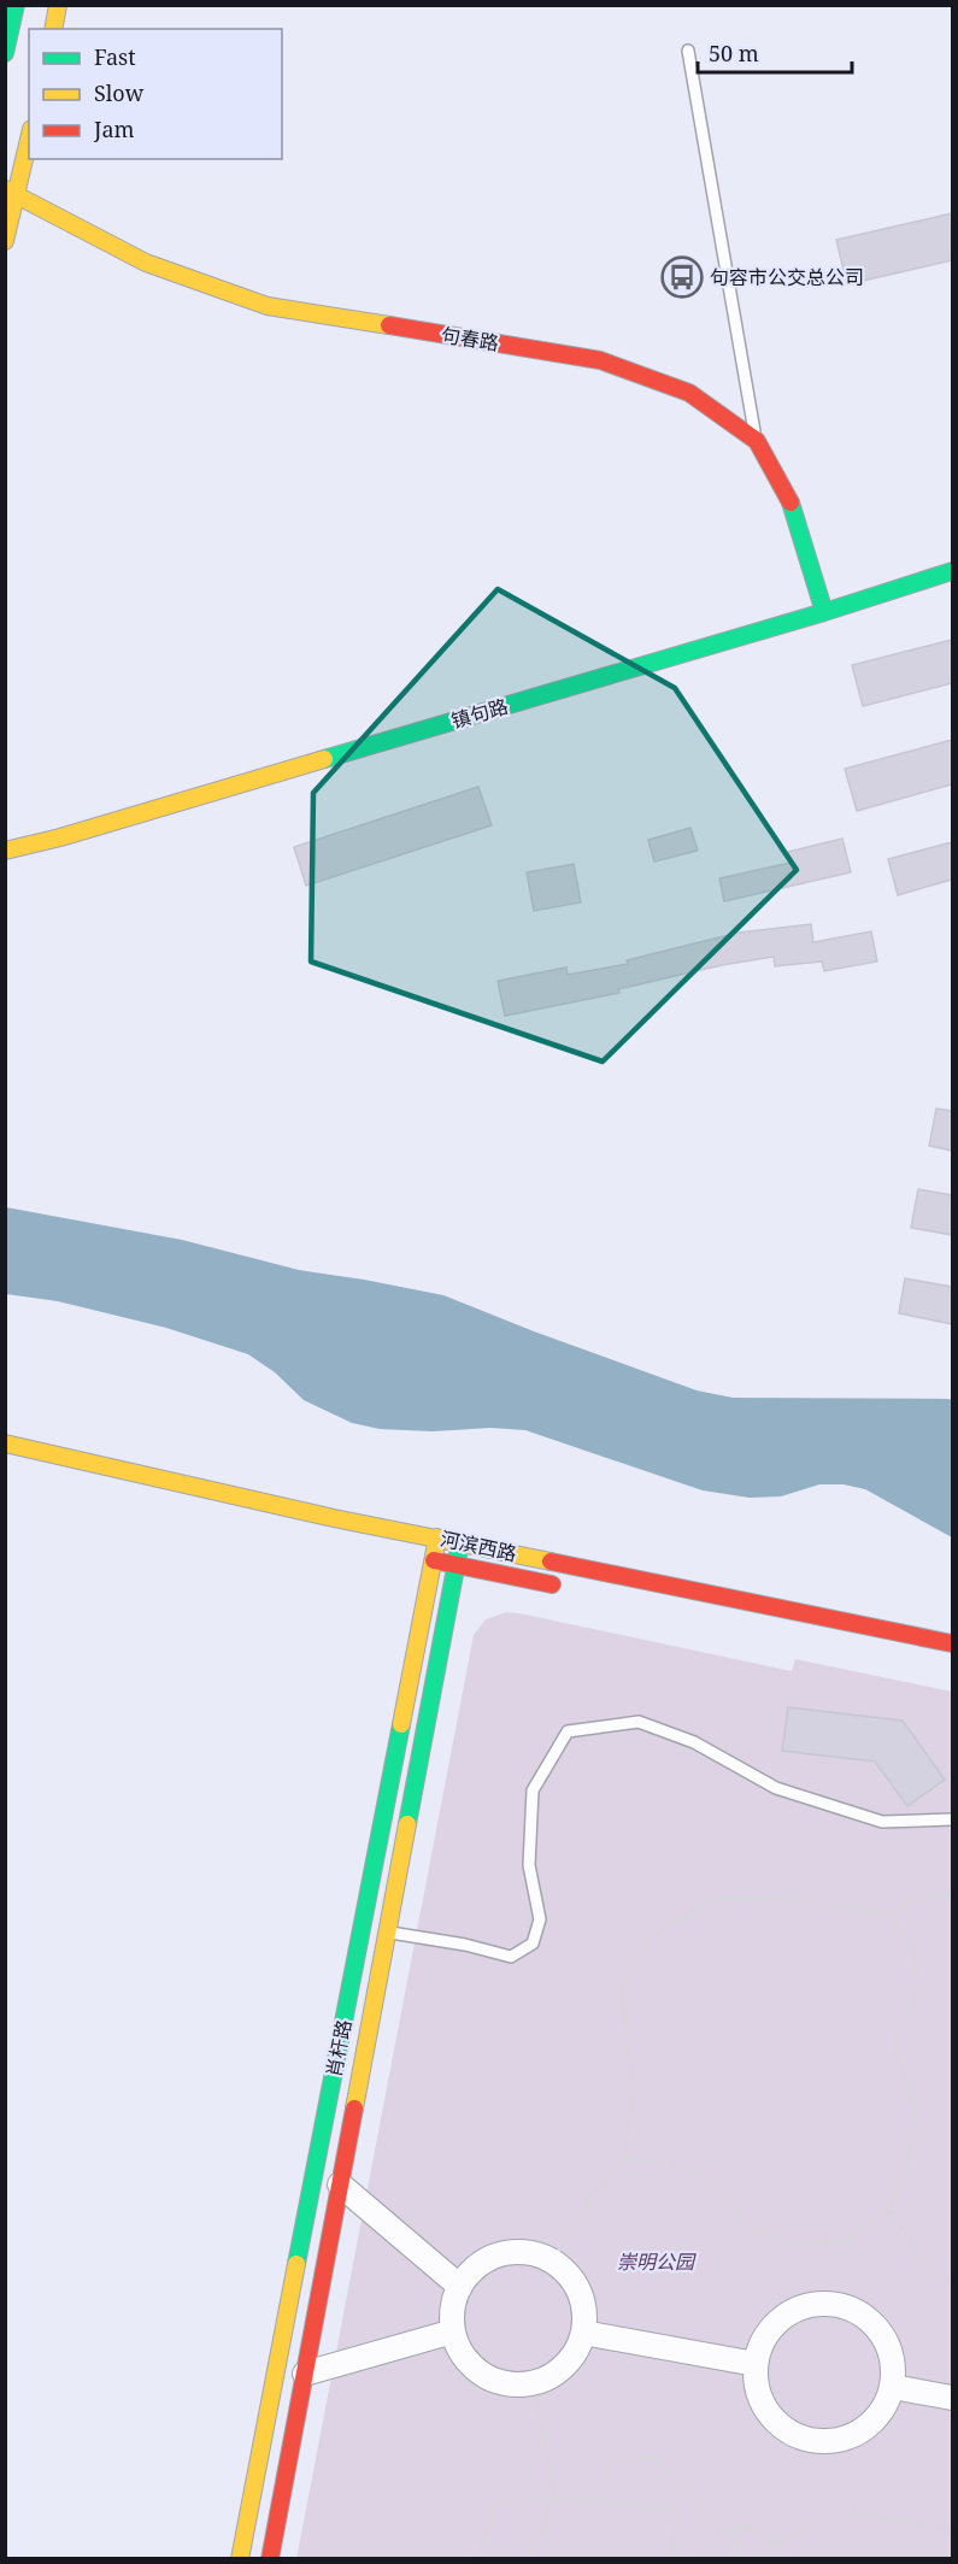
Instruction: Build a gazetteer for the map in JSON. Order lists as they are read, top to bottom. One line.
{"streets":{"street":["句春路","镇句路","河滨西路","肖杆路"]},"crossings":[["句春路","镇句路"],["河滨西路","肖杆路"]],"parks":["崇明公园"],"places":{"bus stop":["句容市公交总公司"]},"legend":["Fast","Slow","Jam"],"scale_bar":"50 m"}
